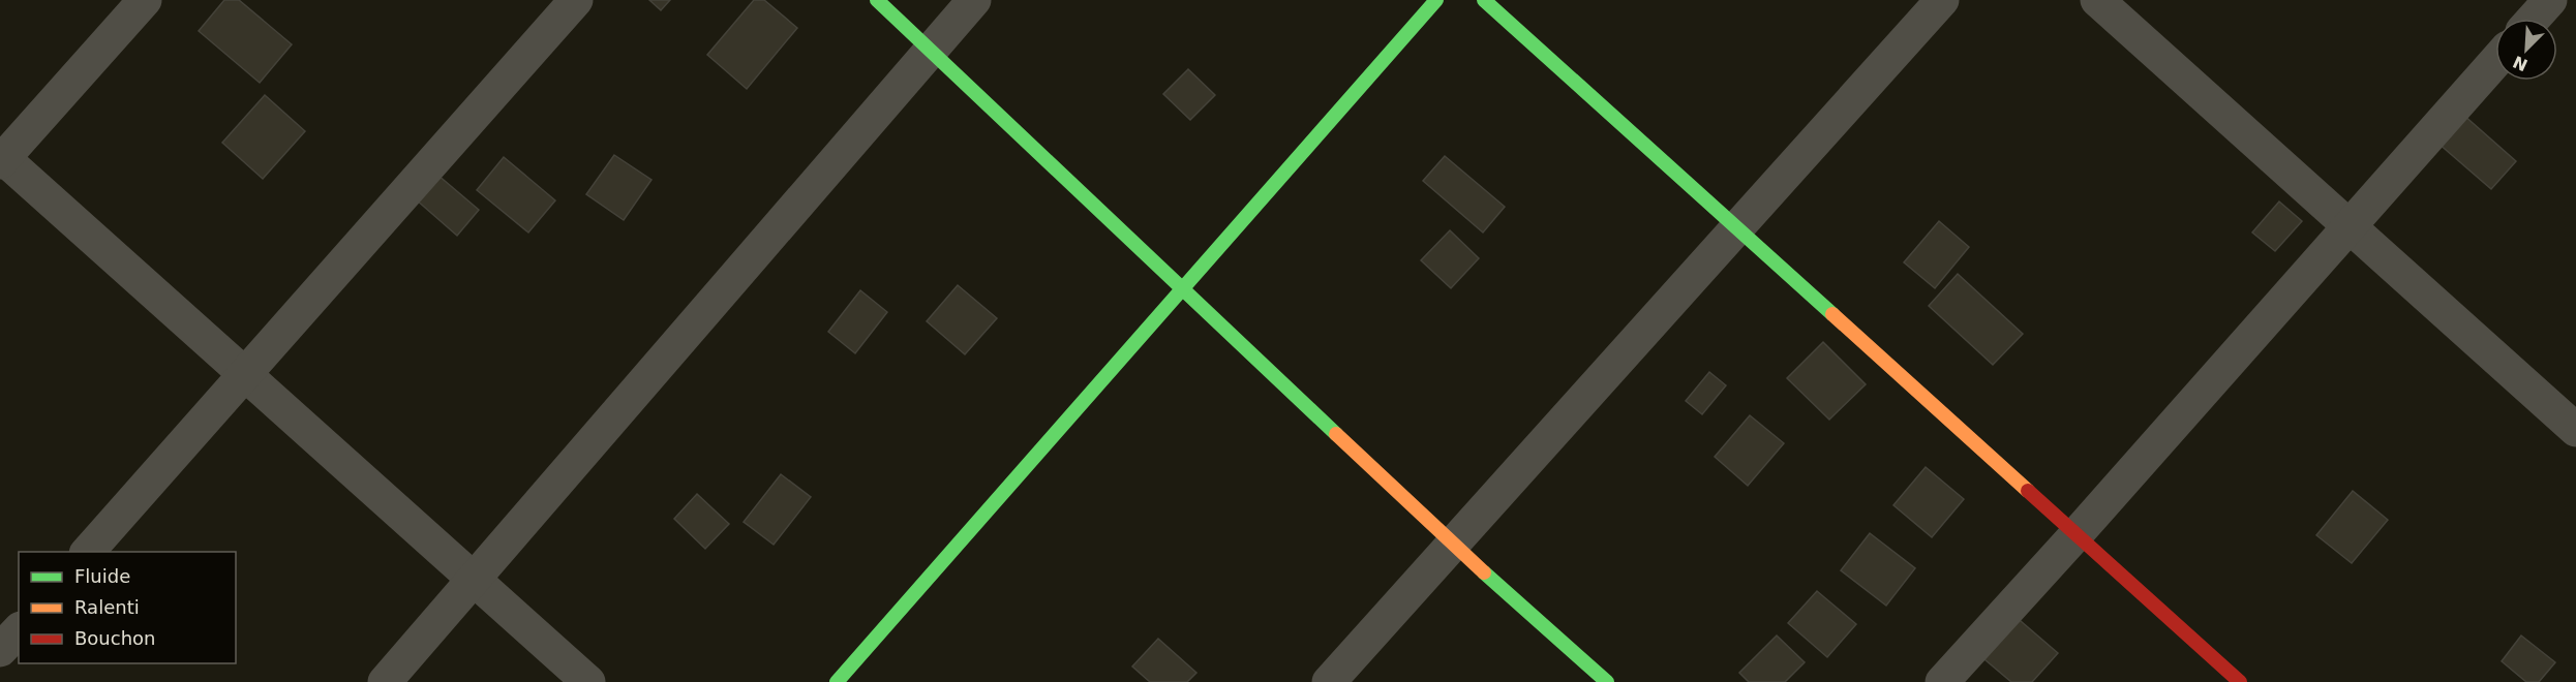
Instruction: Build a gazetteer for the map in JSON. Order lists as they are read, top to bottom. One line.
{"legend":["Fluide","Ralenti","Bouchon"],"north":"bottom left"}
